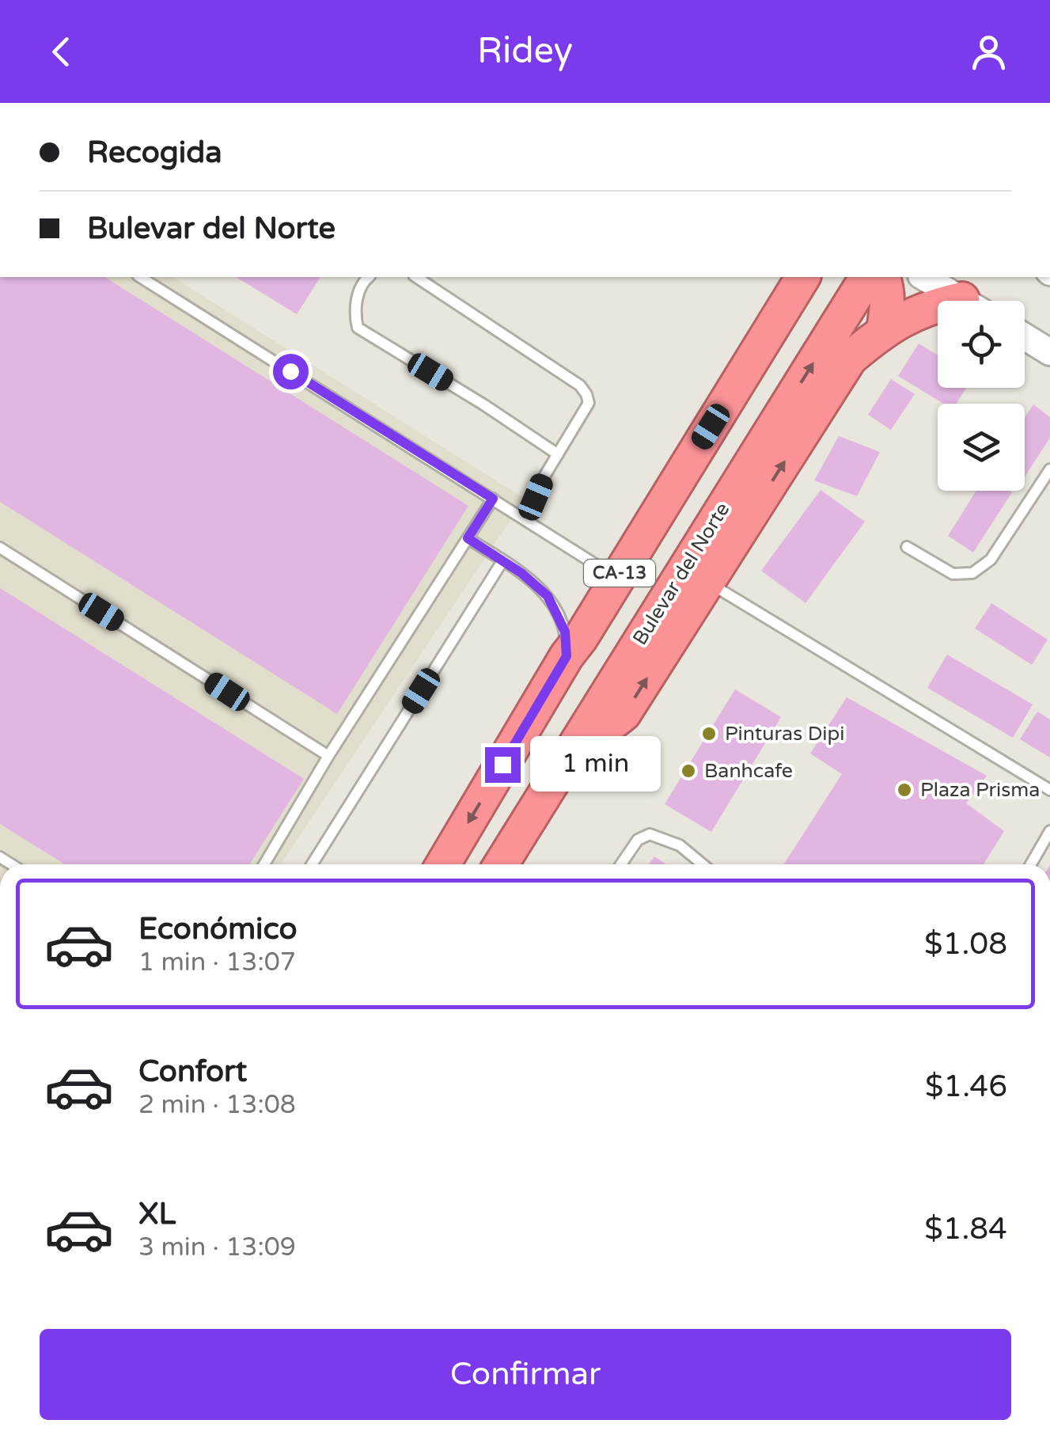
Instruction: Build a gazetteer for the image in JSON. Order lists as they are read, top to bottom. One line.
{"streets":{"highway":["CA-13","Bulevar del Norte"]},"places":["Pinturas Dipi","Banhcafe","Plaza Prisma"],"page":{"header":"Ridey","banner":["Recogida","Bulevar del Norte"],"bubble":"1 min","list":[{"name":"Económico","note":"1 min · 13:07","value":"$1.08"},{"name":"Confort","note":"2 min · 13:08","value":"$1.46"},{"name":"XL","note":"3 min · 13:09","value":"$1.84"}],"buttons":"Confirmar"}}
